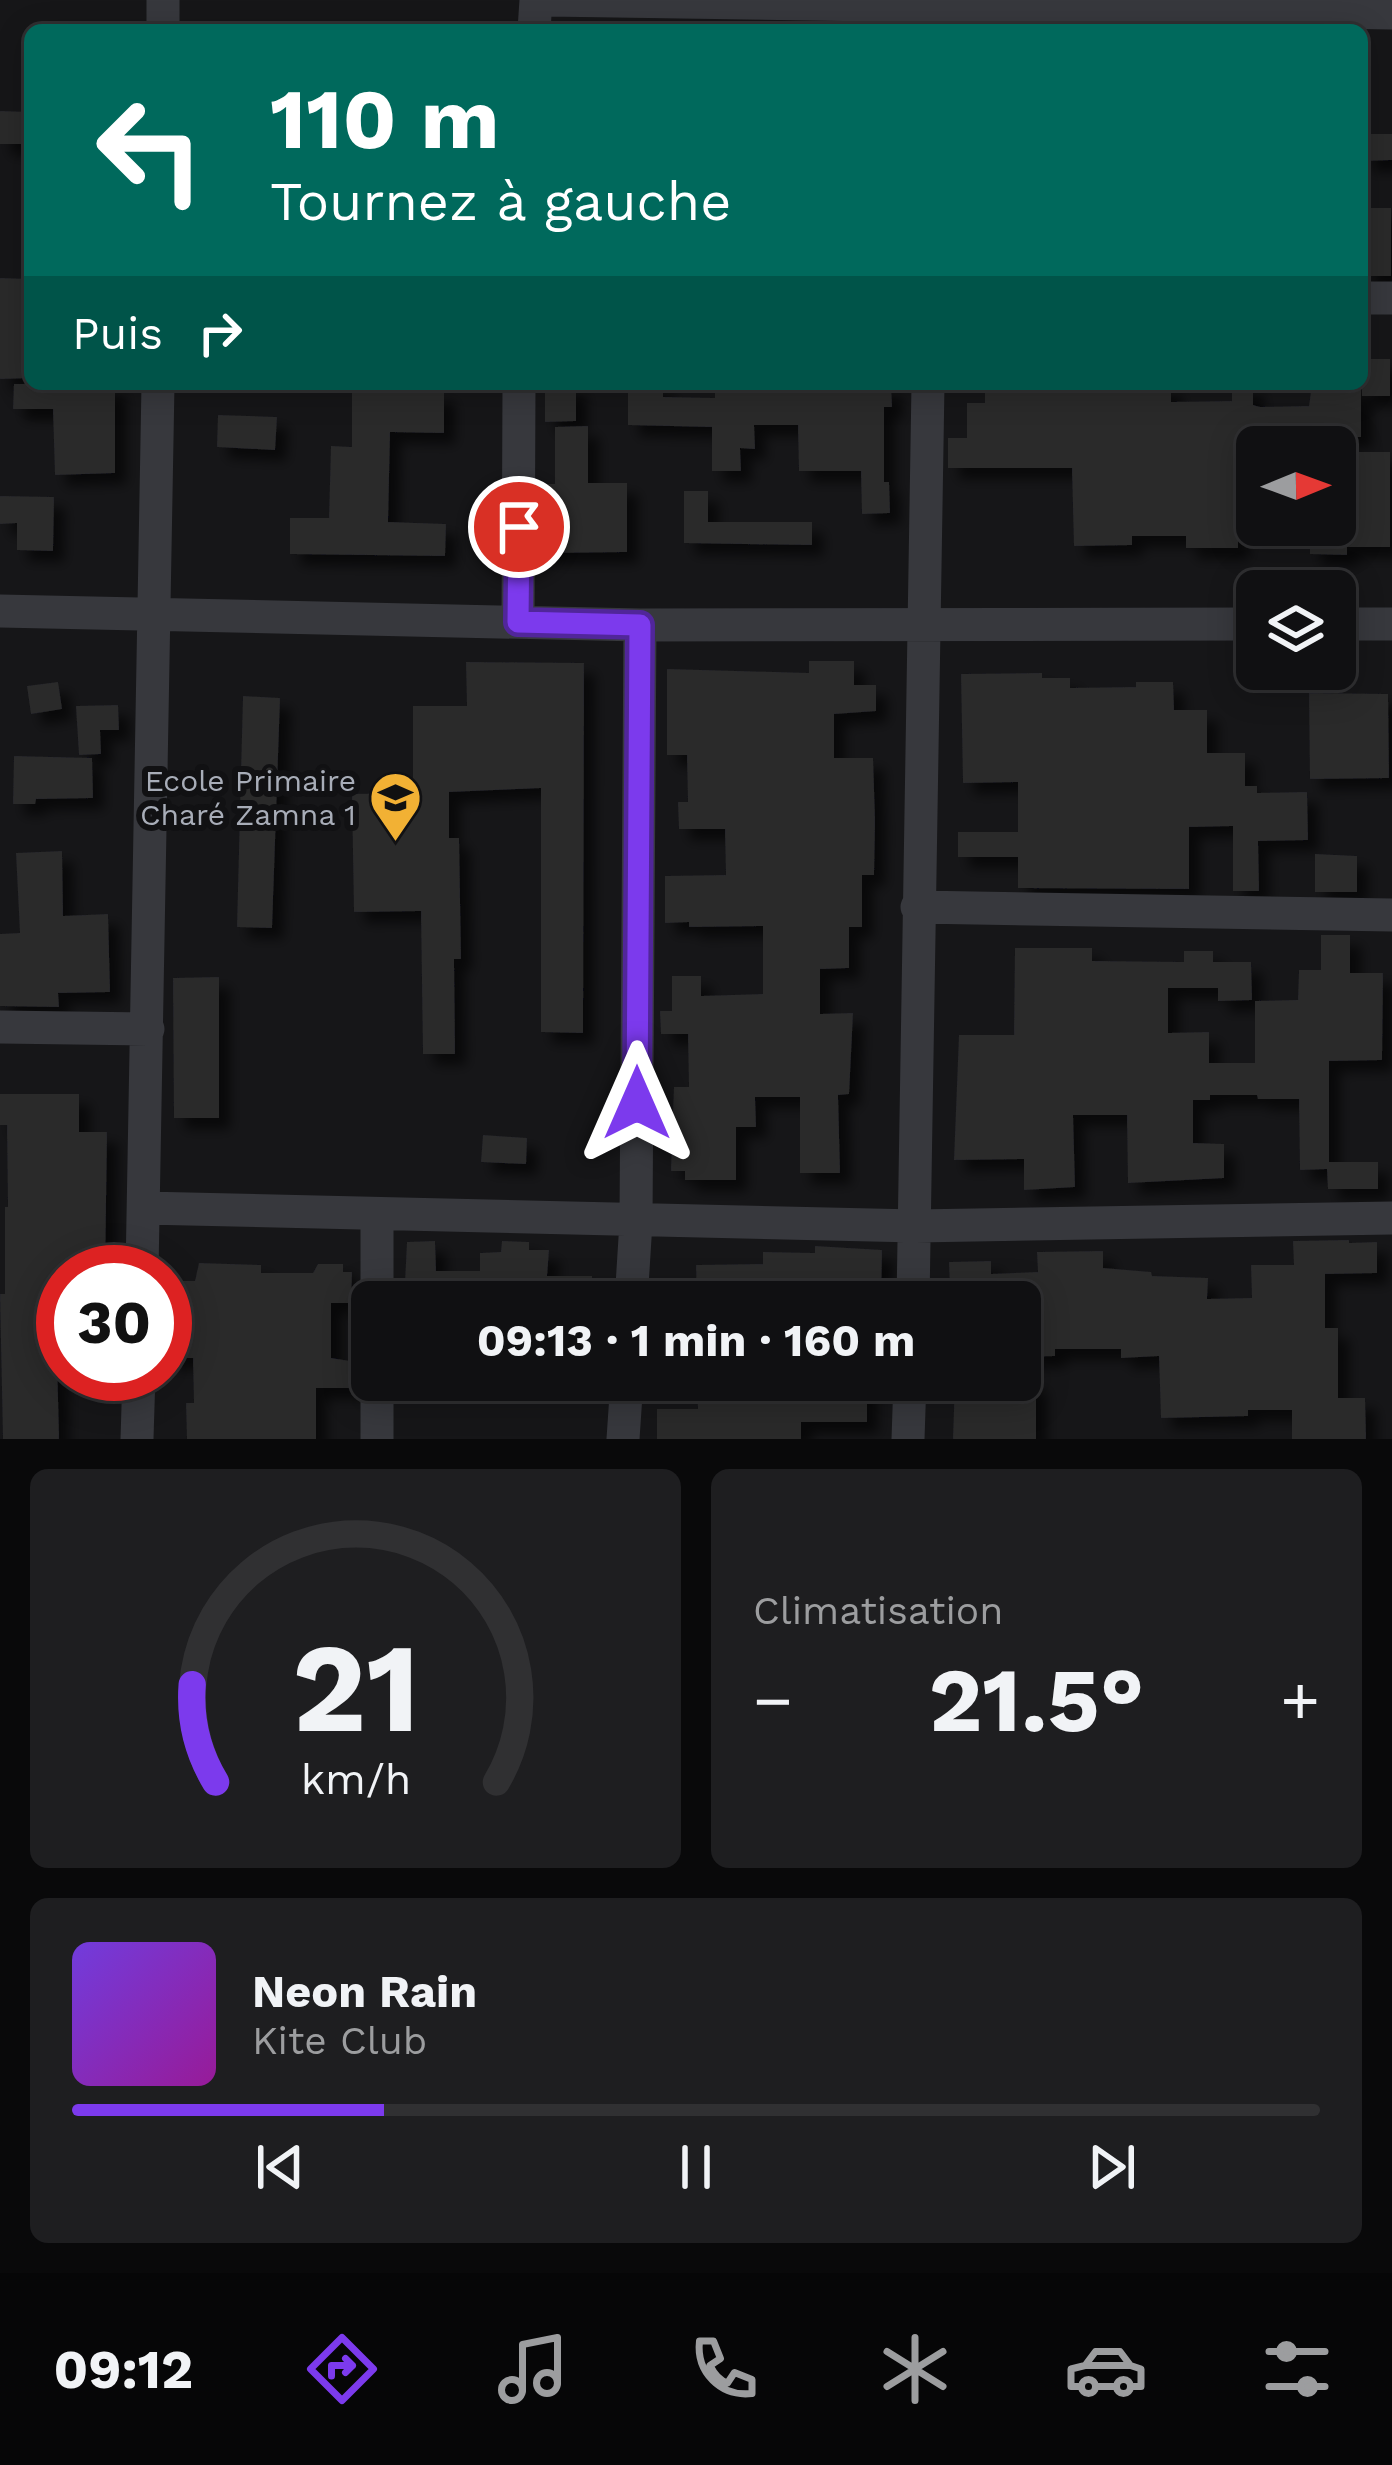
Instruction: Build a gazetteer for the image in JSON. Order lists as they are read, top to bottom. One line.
{"places":{"school or university":["Ecole Primaire Charé Zamna 1"]},"north":"right","page":{"turn":["110 m","Tournez à gauche"],"then":"Puis","limit":"30","trip":"09:13 · 1 min · 160 m","tile":"Climatisation","heat":["−","21.5°","+"],"song":["Neon Rain","Kite Club"],"tabs":"09:12","gauge":["21","km/h"]}}
